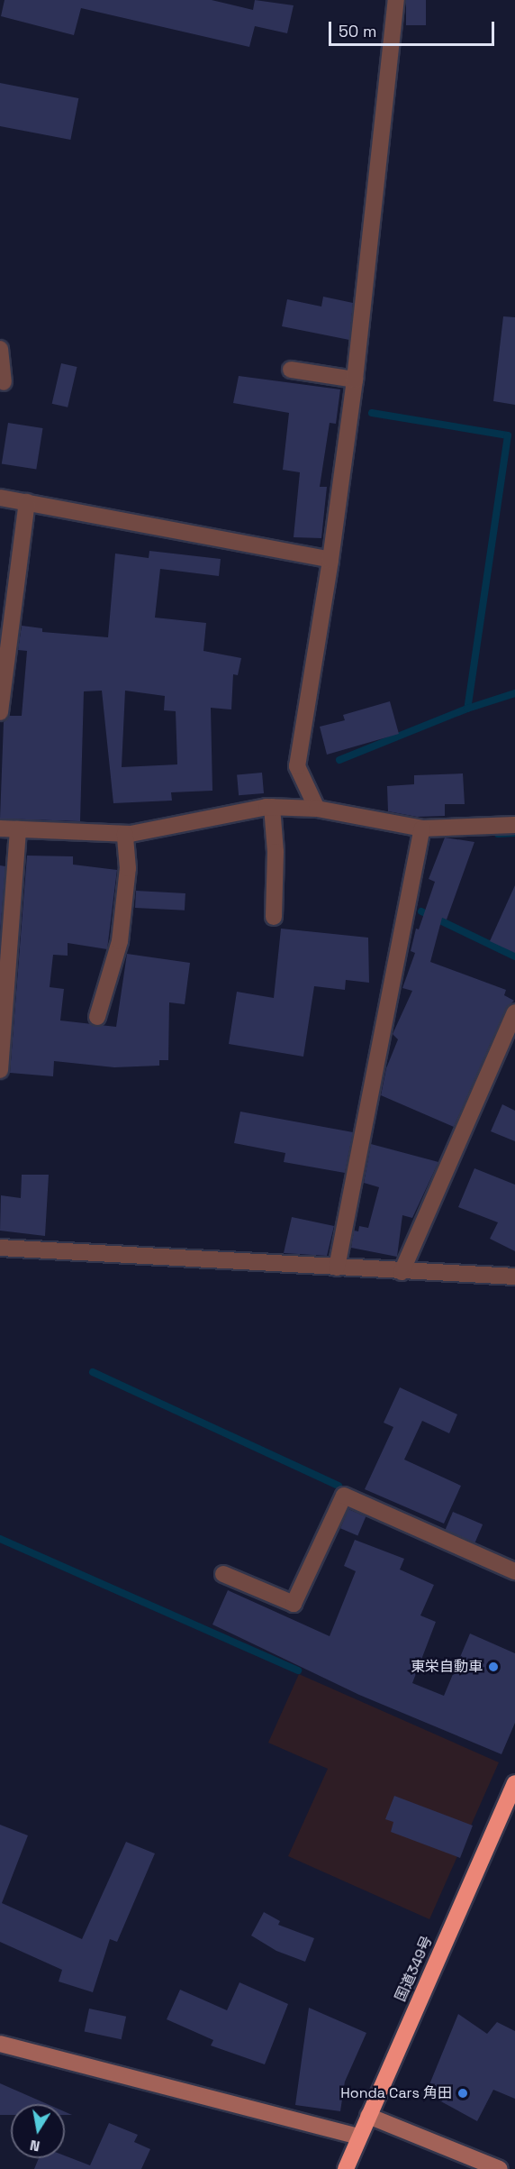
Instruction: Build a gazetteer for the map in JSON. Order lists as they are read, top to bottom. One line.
{"streets":{"highway":["国道349号"]},"places":["東栄自動車","Honda Cars 角田"],"scale_bar":"50 m","north":"bottom"}
